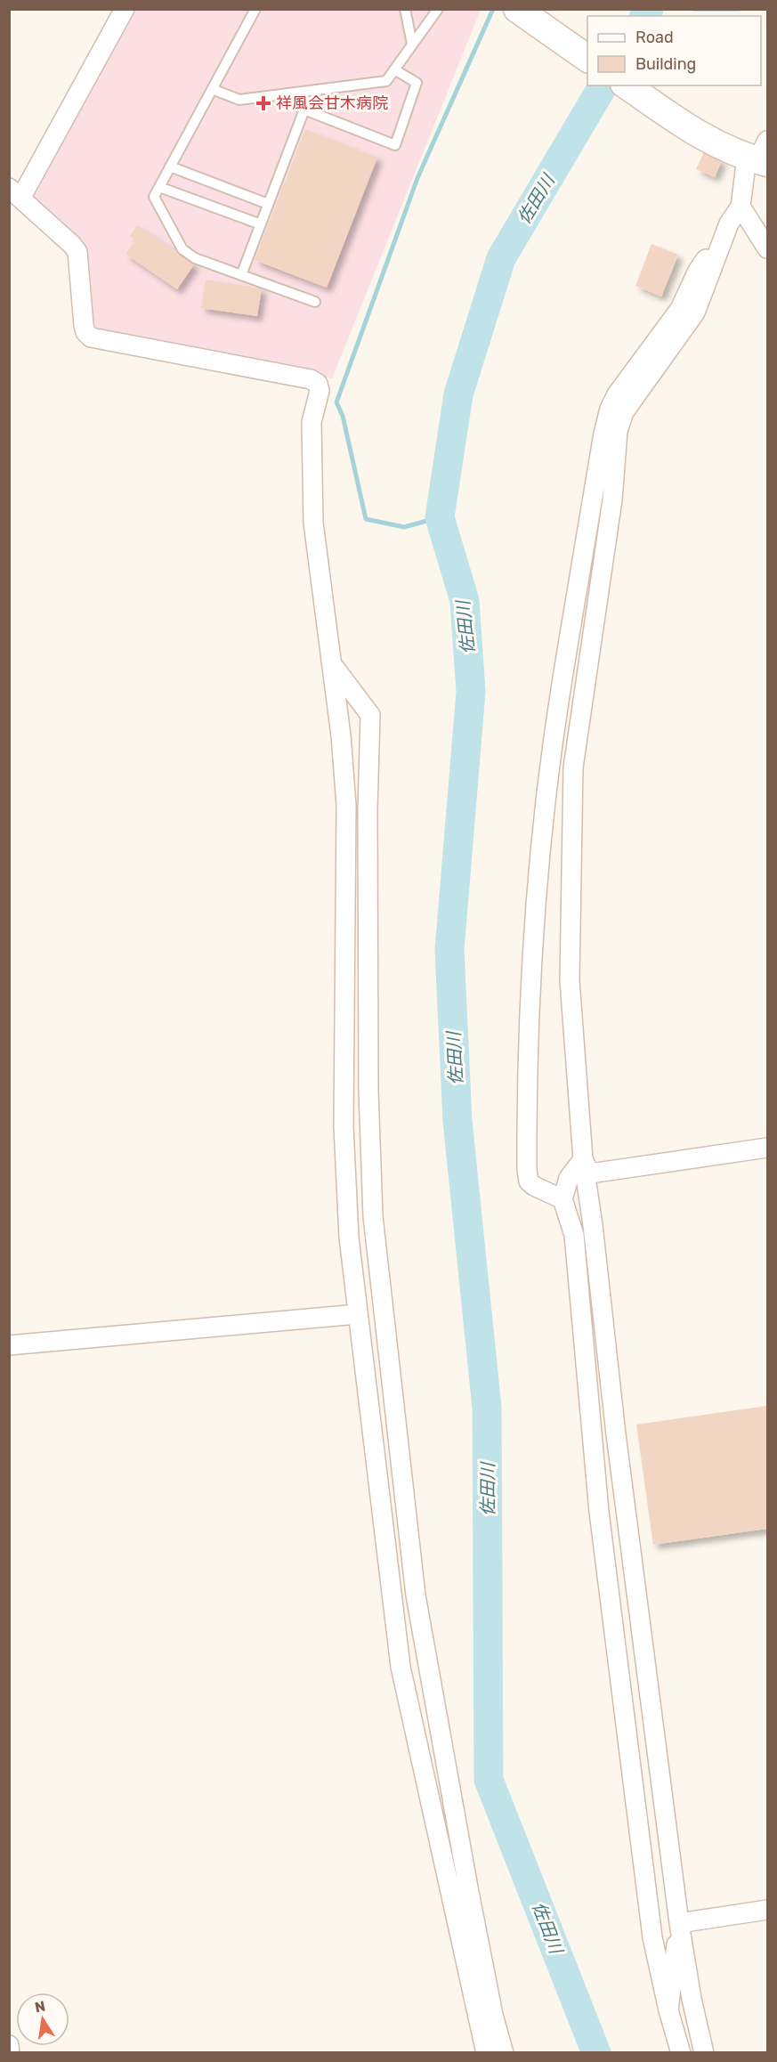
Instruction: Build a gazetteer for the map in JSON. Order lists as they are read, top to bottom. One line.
{"water":["佐田川"],"places":{"health":["祥風会甘木病院"]},"legend":["Road","Building"],"north":"top"}
